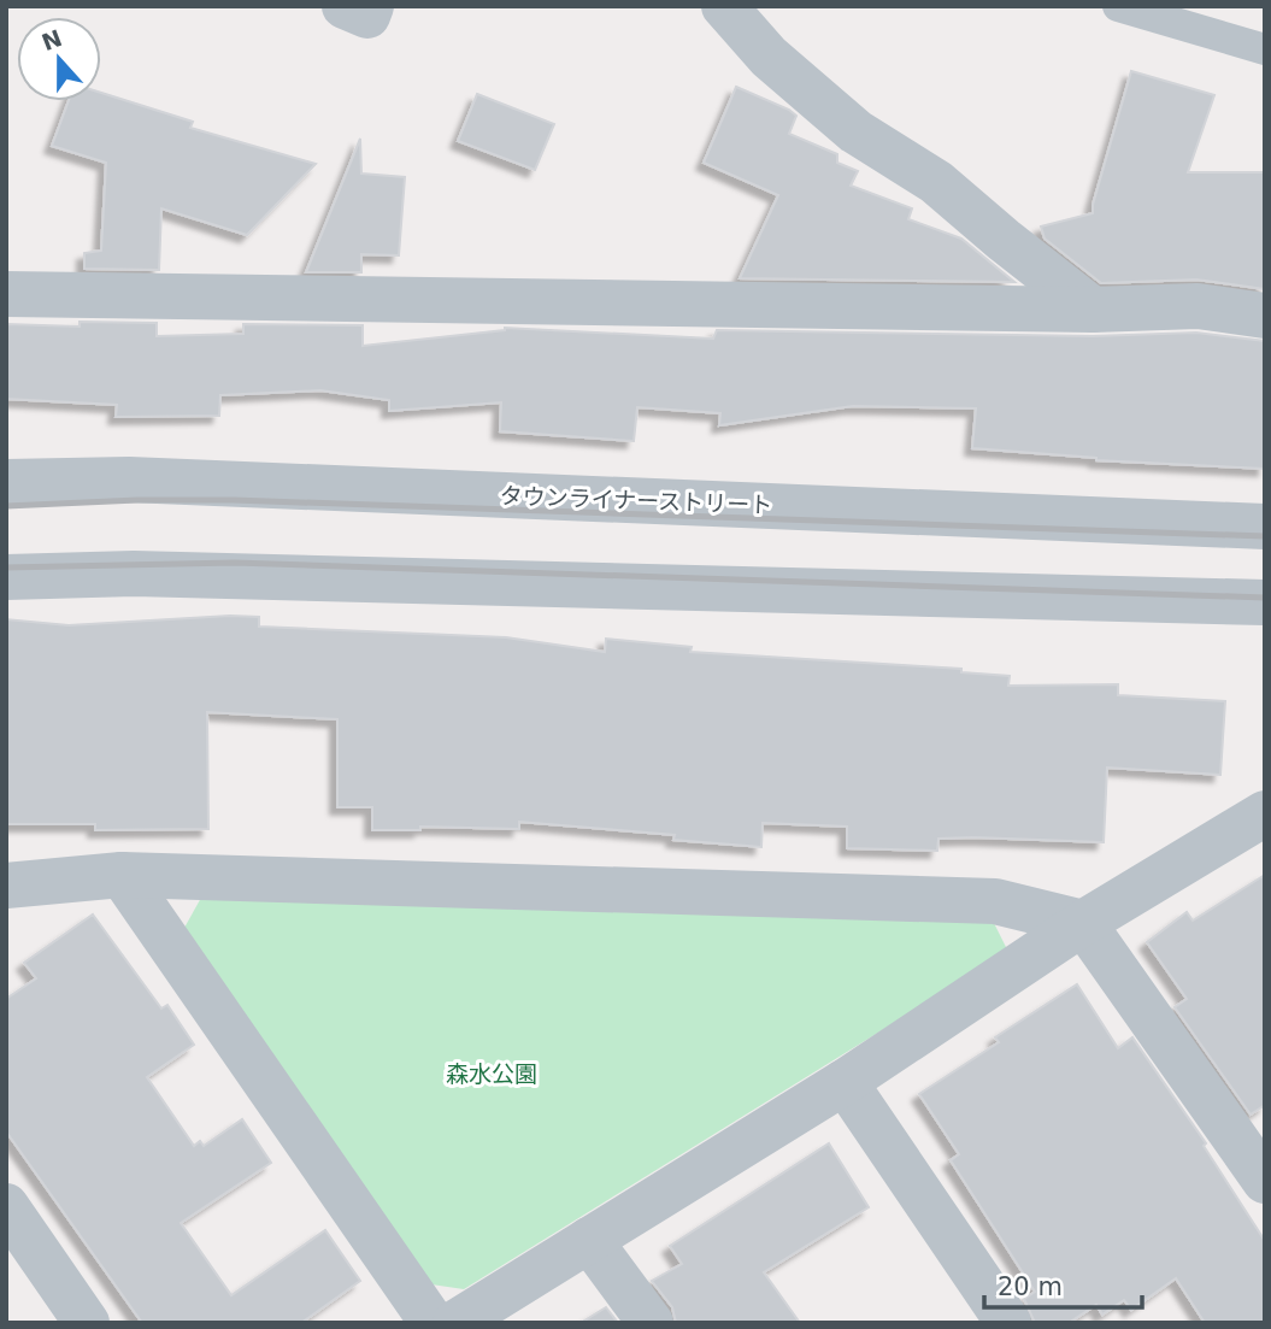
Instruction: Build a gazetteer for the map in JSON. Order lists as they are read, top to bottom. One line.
{"streets":{"street":["タウンライナーストリート"]},"parks":["森水公園"],"scale_bar":"20 m","north":"top"}
